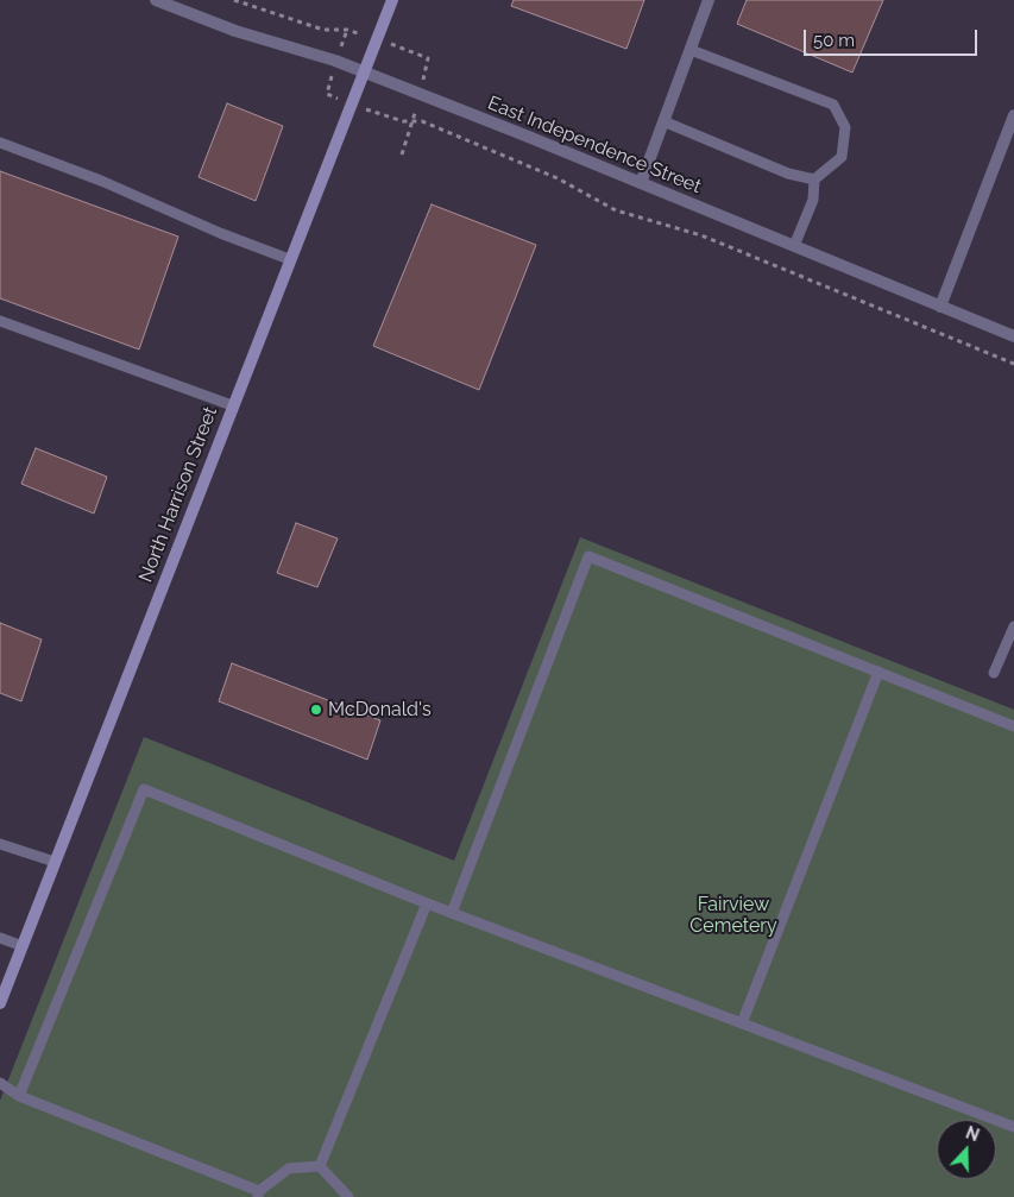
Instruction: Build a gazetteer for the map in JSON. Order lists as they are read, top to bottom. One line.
{"streets":{"main road":["North Harrison Street"],"street":["East Independence Street"]},"crossings":[["East Independence Street","North Harrison Street"]],"parks":["Fairview Cemetery"],"places":["McDonald's"],"scale_bar":"50 m","north":"top"}
